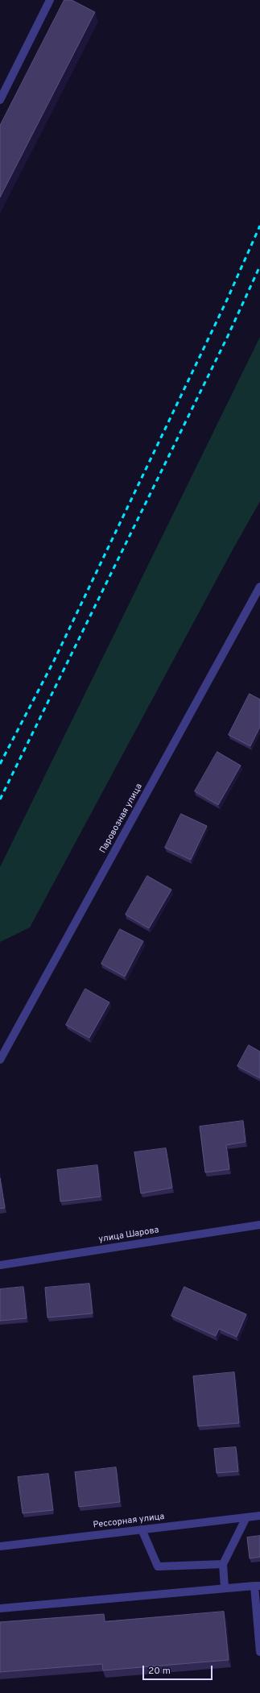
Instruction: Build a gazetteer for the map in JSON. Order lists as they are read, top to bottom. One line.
{"streets":{"street":["Паровозная улица","улица Шарова","Рессорная улица"]},"scale_bar":"20 m"}
